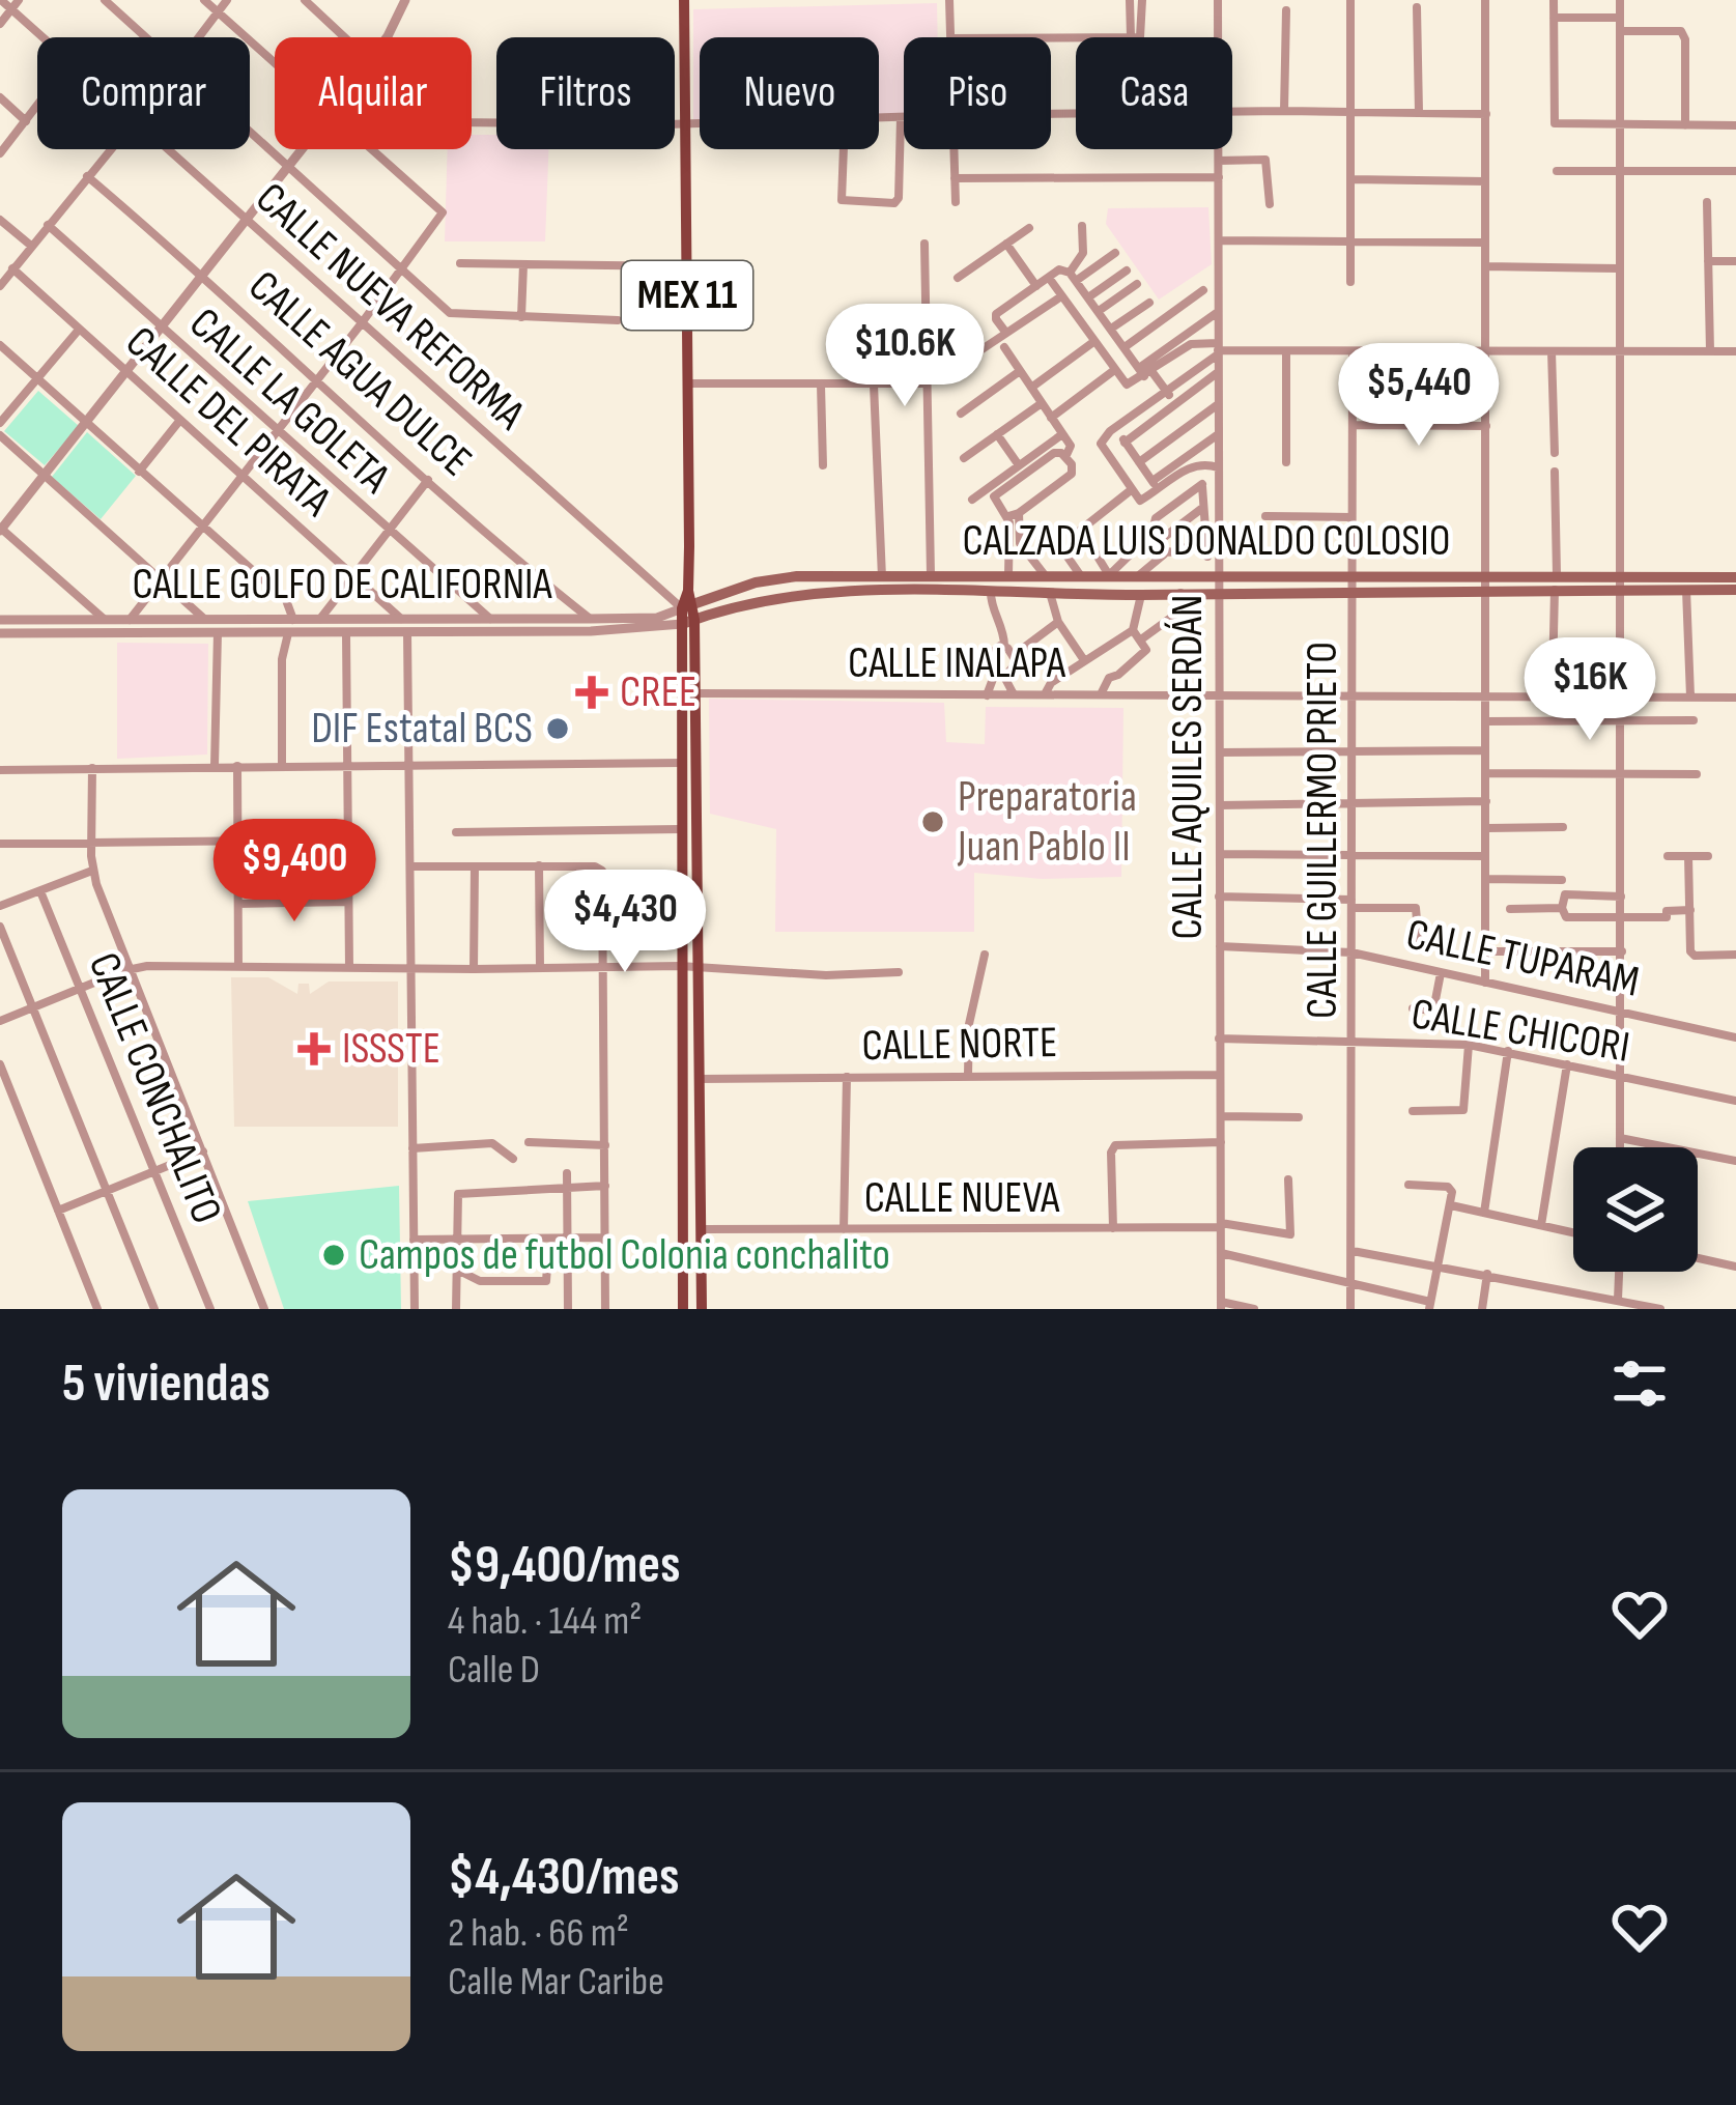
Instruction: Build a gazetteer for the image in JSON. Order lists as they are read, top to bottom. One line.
{"streets":{"main road":["MEX 11","CALZADA LUIS DONALDO COLOSIO"],"street":["CALLE NUEVA REFORMA","CALLE AGUA DULCE","CALLE LA GOLETA","CALLE DEL PIRATA","CALLE GOLFO DE CALIFORNIA","CALLE INALAPA","CALLE AQUILES SERDÁN","CALLE GUILLERMO PRIETO","CALLE TUPARAM","CALLE CHICORI","CALLE NORTE","CALLE CONCHALITO","CALLE NUEVA"]},"crossings":[["MEX 11","CALLE NUEVA REFORMA"],["MEX 11","CALZADA LUIS DONALDO COLOSIO"],["MEX 11","CALLE GOLFO DE CALIFORNIA"],["MEX 11","CALLE INALAPA"],["MEX 11","CALLE NORTE"],["MEX 11","CALLE NUEVA"],["CALLE NUEVA REFORMA","CALZADA LUIS DONALDO COLOSIO"],["CALLE NUEVA REFORMA","CALLE GOLFO DE CALIFORNIA"],["CALLE AGUA DULCE","CALLE GOLFO DE CALIFORNIA"],["CALLE LA GOLETA","CALLE GOLFO DE CALIFORNIA"],["CALLE DEL PIRATA","CALLE GOLFO DE CALIFORNIA"],["CALZADA LUIS DONALDO COLOSIO","CALLE GOLFO DE CALIFORNIA"],["CALZADA LUIS DONALDO COLOSIO","CALLE AQUILES SERDÁN"],["CALZADA LUIS DONALDO COLOSIO","CALLE GUILLERMO PRIETO"],["CALLE INALAPA","CALLE AQUILES SERDÁN"],["CALLE INALAPA","CALLE GUILLERMO PRIETO"],["CALLE AQUILES SERDÁN","CALLE TUPARAM"],["CALLE AQUILES SERDÁN","CALLE CHICORI"],["CALLE AQUILES SERDÁN","CALLE NORTE"],["CALLE AQUILES SERDÁN","CALLE NUEVA"],["CALLE GUILLERMO PRIETO","CALLE TUPARAM"],["CALLE GUILLERMO PRIETO","CALLE CHICORI"]],"places":{"health":["CREE","ISSSTE"],"other":["DIF Estatal BCS","Preparatoria Juan Pablo II","Campos de futbol Colonia conchalito"]},"page":{"chip":["Comprar","Alquilar","Filtros","Nuevo","Piso","Casa"],"price":["$10.6K","$5,440","$16K","$9,400","$4,430"],"heading":"5 viviendas","list":[{"name":"$9,400/mes","note":"4 hab. · 144 m² · Calle D"},{"name":"$4,430/mes","note":"2 hab. · 66 m² · Calle Mar Caribe"}]}}
